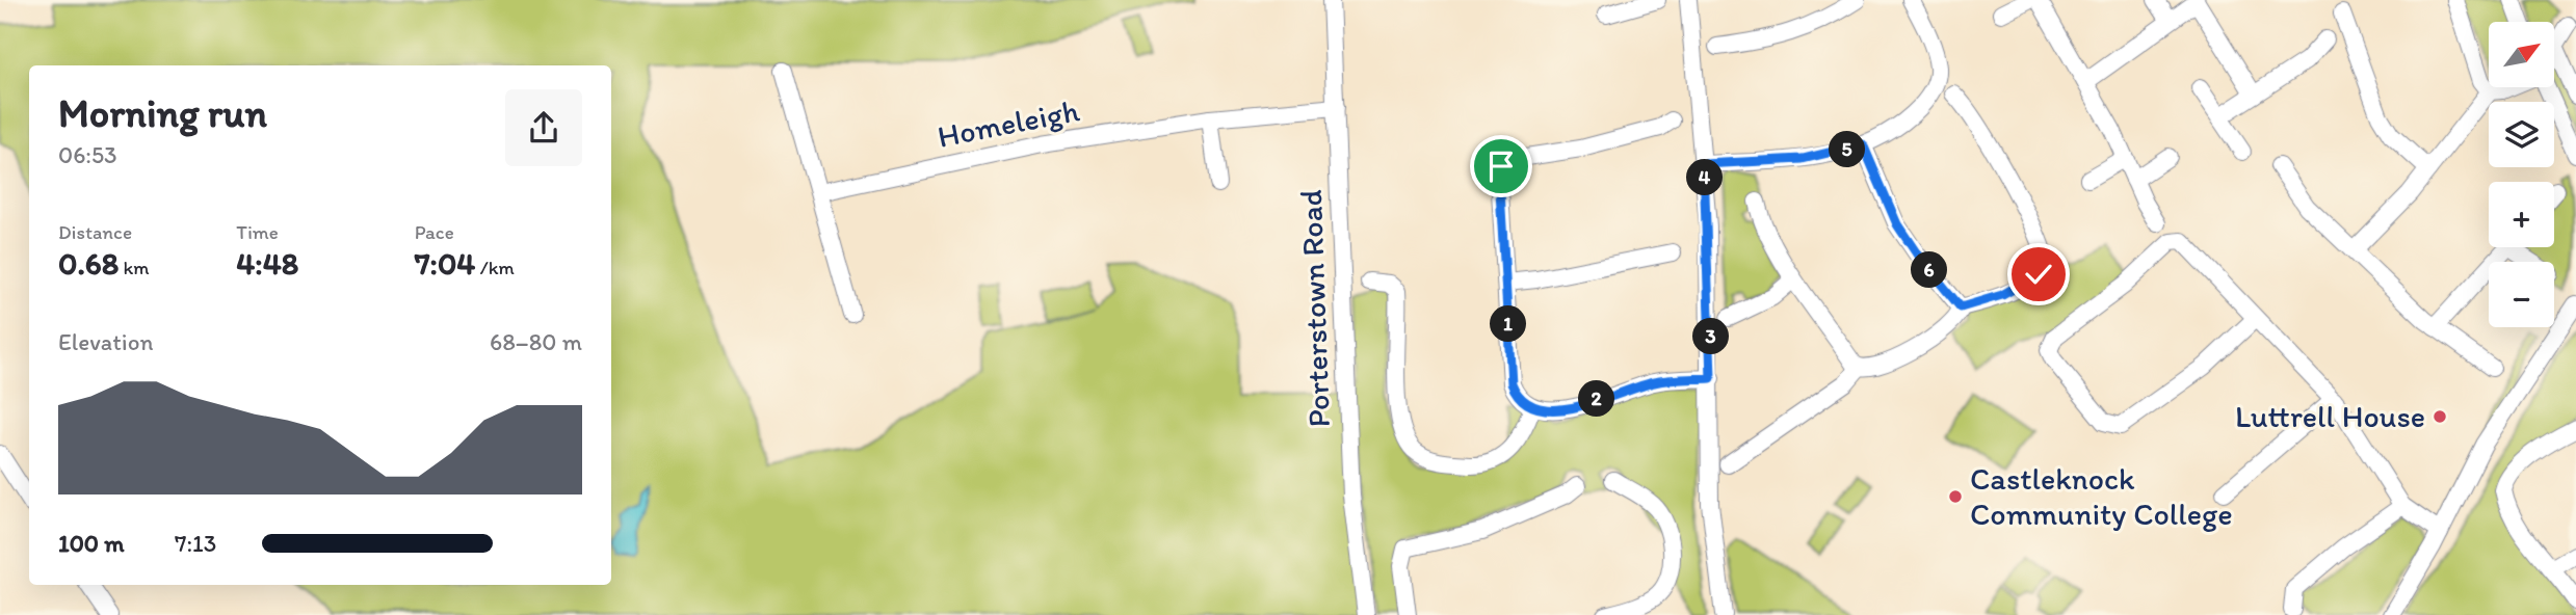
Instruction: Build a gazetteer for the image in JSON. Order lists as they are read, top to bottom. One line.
{"streets":{"street":["Homeleigh","Porterstown Road"]},"crossings":[["Homeleigh","Porterstown Road"]],"places":["Luttrell House","Castleknock Community College"],"north":"top right","page":{"map_buttons":["+","−"],"heading":["Morning run","06:53"],"pins":["5","4","6","1","3","2"],"stats":[["Distance","0.68 km"],["Time","4:48"],["Pace","7:04 /km"]],"chart":["Elevation","68–80 m"],"list":[{"name":"100 m","note":"7:13"}]}}
